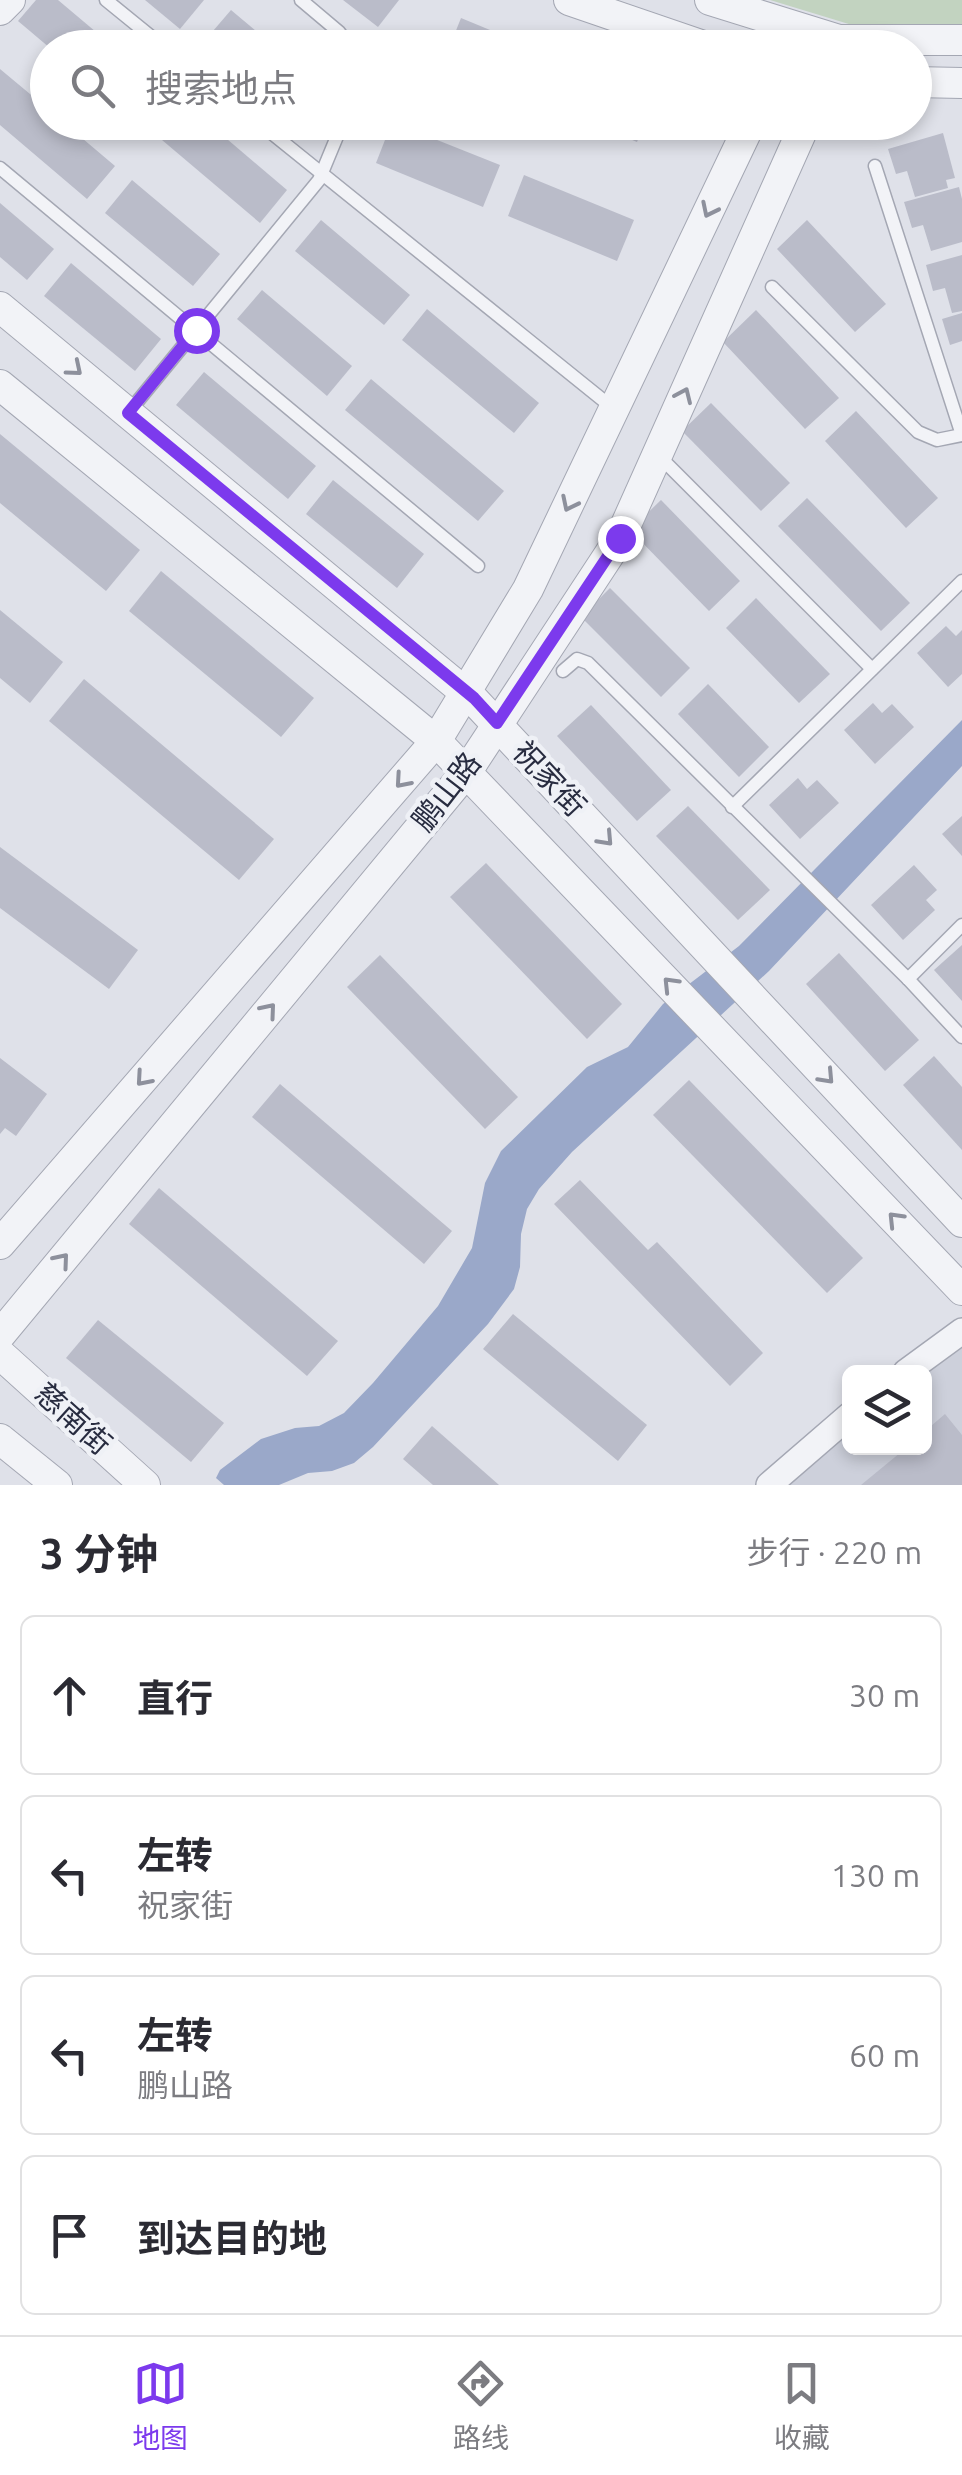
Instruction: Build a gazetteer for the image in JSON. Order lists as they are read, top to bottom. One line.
{"streets":{"street":["祝家街","鹏山路","慈南街"]},"crossings":[["祝家街","鹏山路"]],"page":{"search":"搜索地点","heading":["3 分钟","步行 · 220 m"],"list":[["直行","30 m"],["左转","祝家街","130 m"],["左转","鹏山路","60 m"],"到达目的地"],"nav":["地图","路线","收藏"]}}
